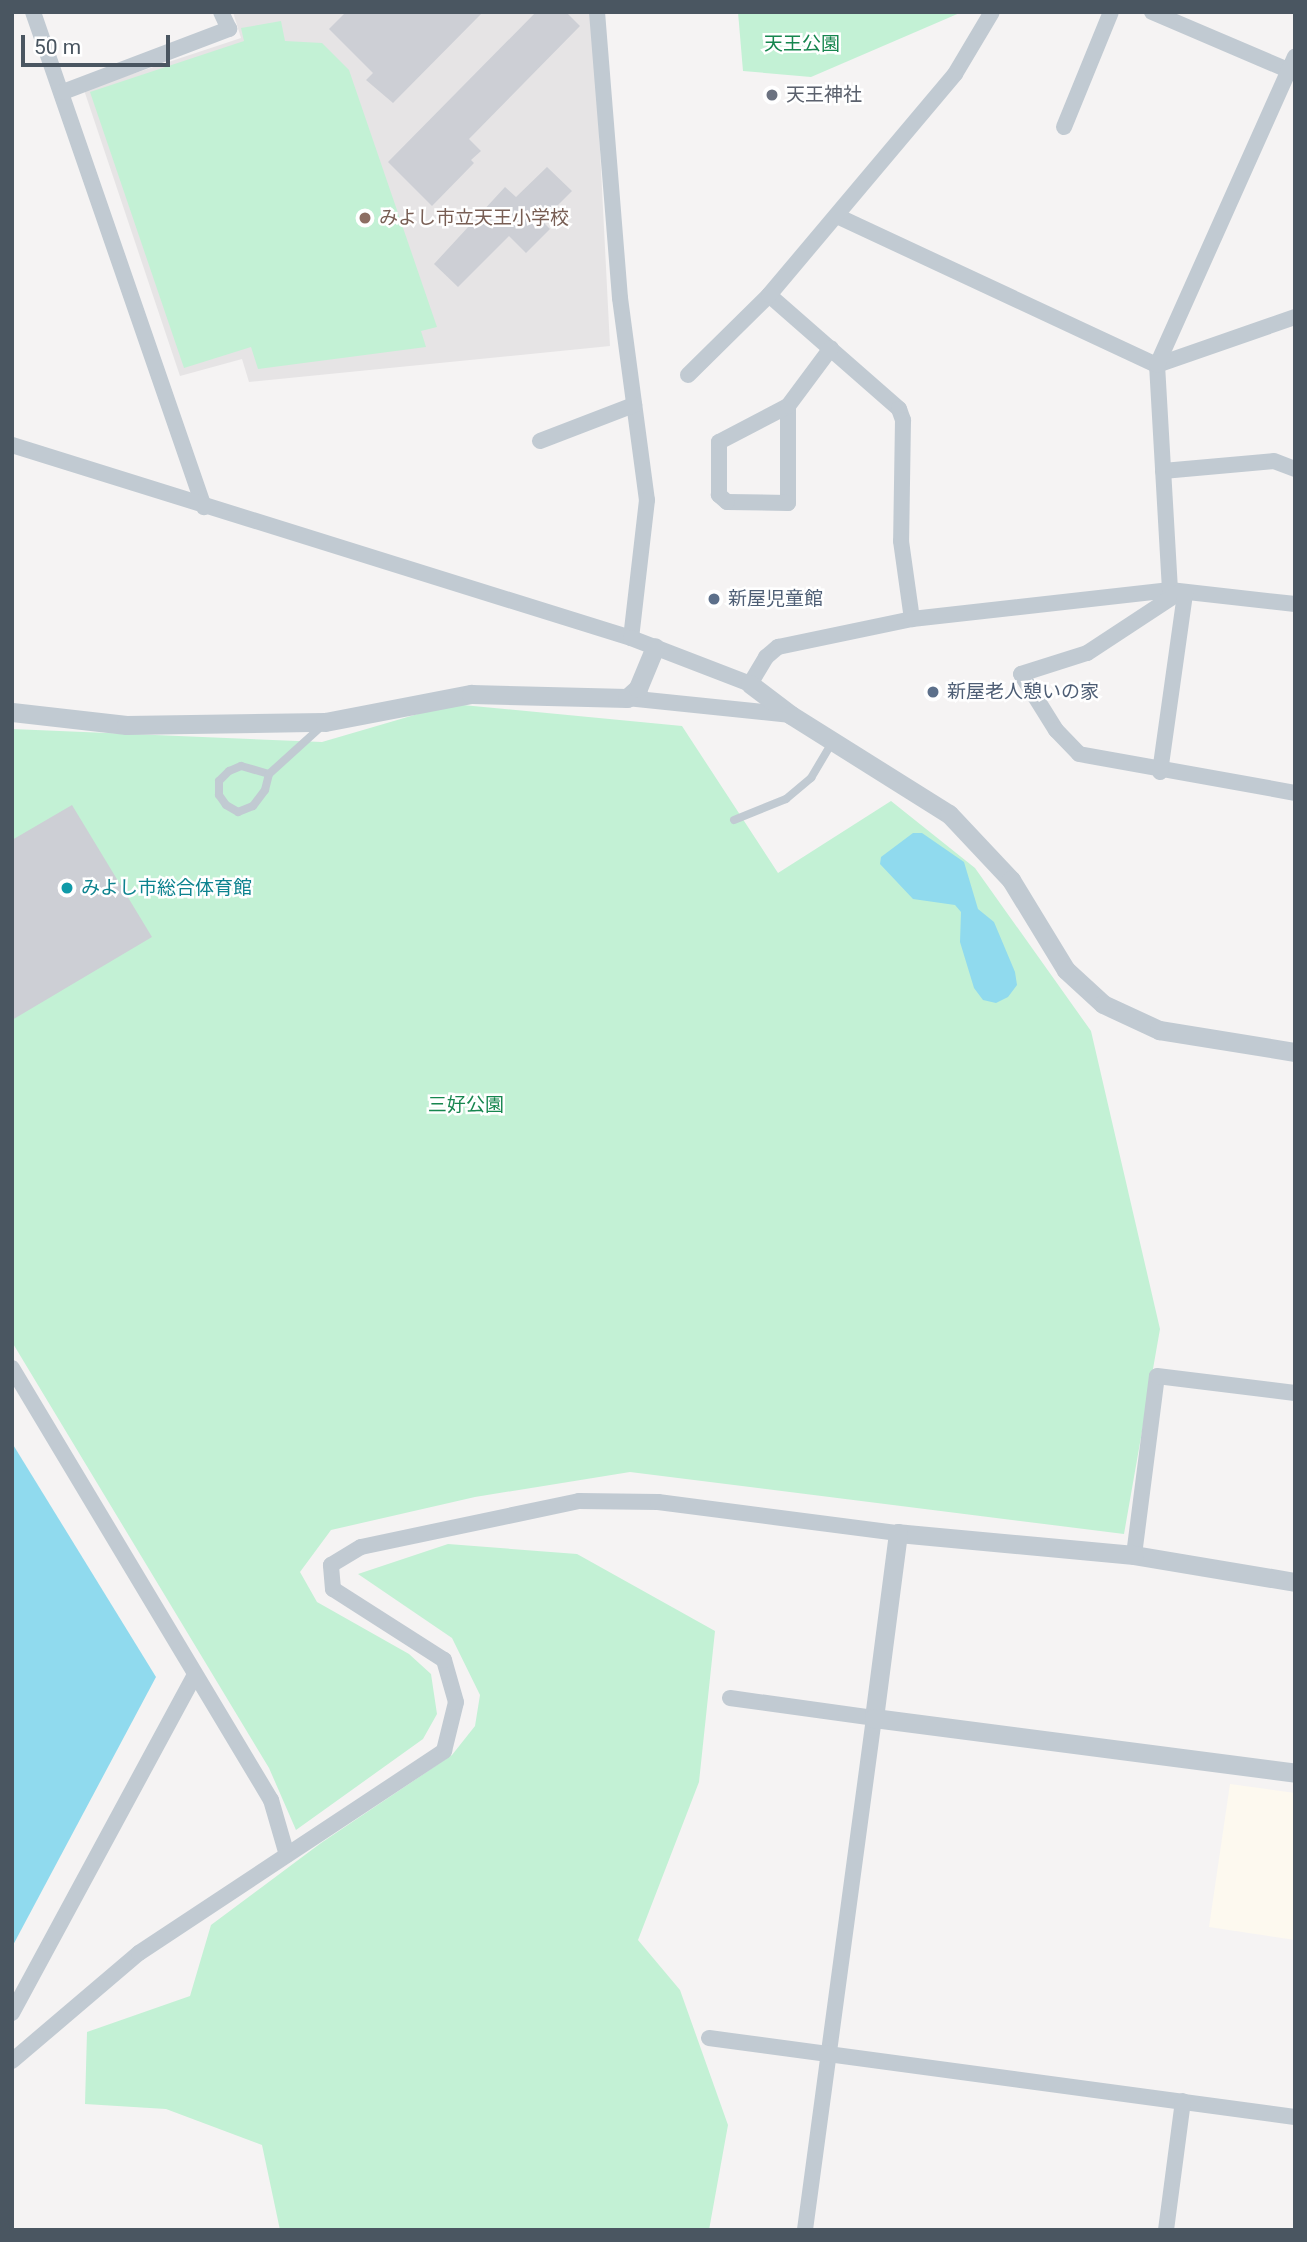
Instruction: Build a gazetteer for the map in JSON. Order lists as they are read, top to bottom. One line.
{"parks":["天王公園","三好公園"],"places":["天王神社","みよし市立天王小学校","新屋児童館","新屋老人憩いの家","みよし市総合体育館"],"scale_bar":"50 m"}
